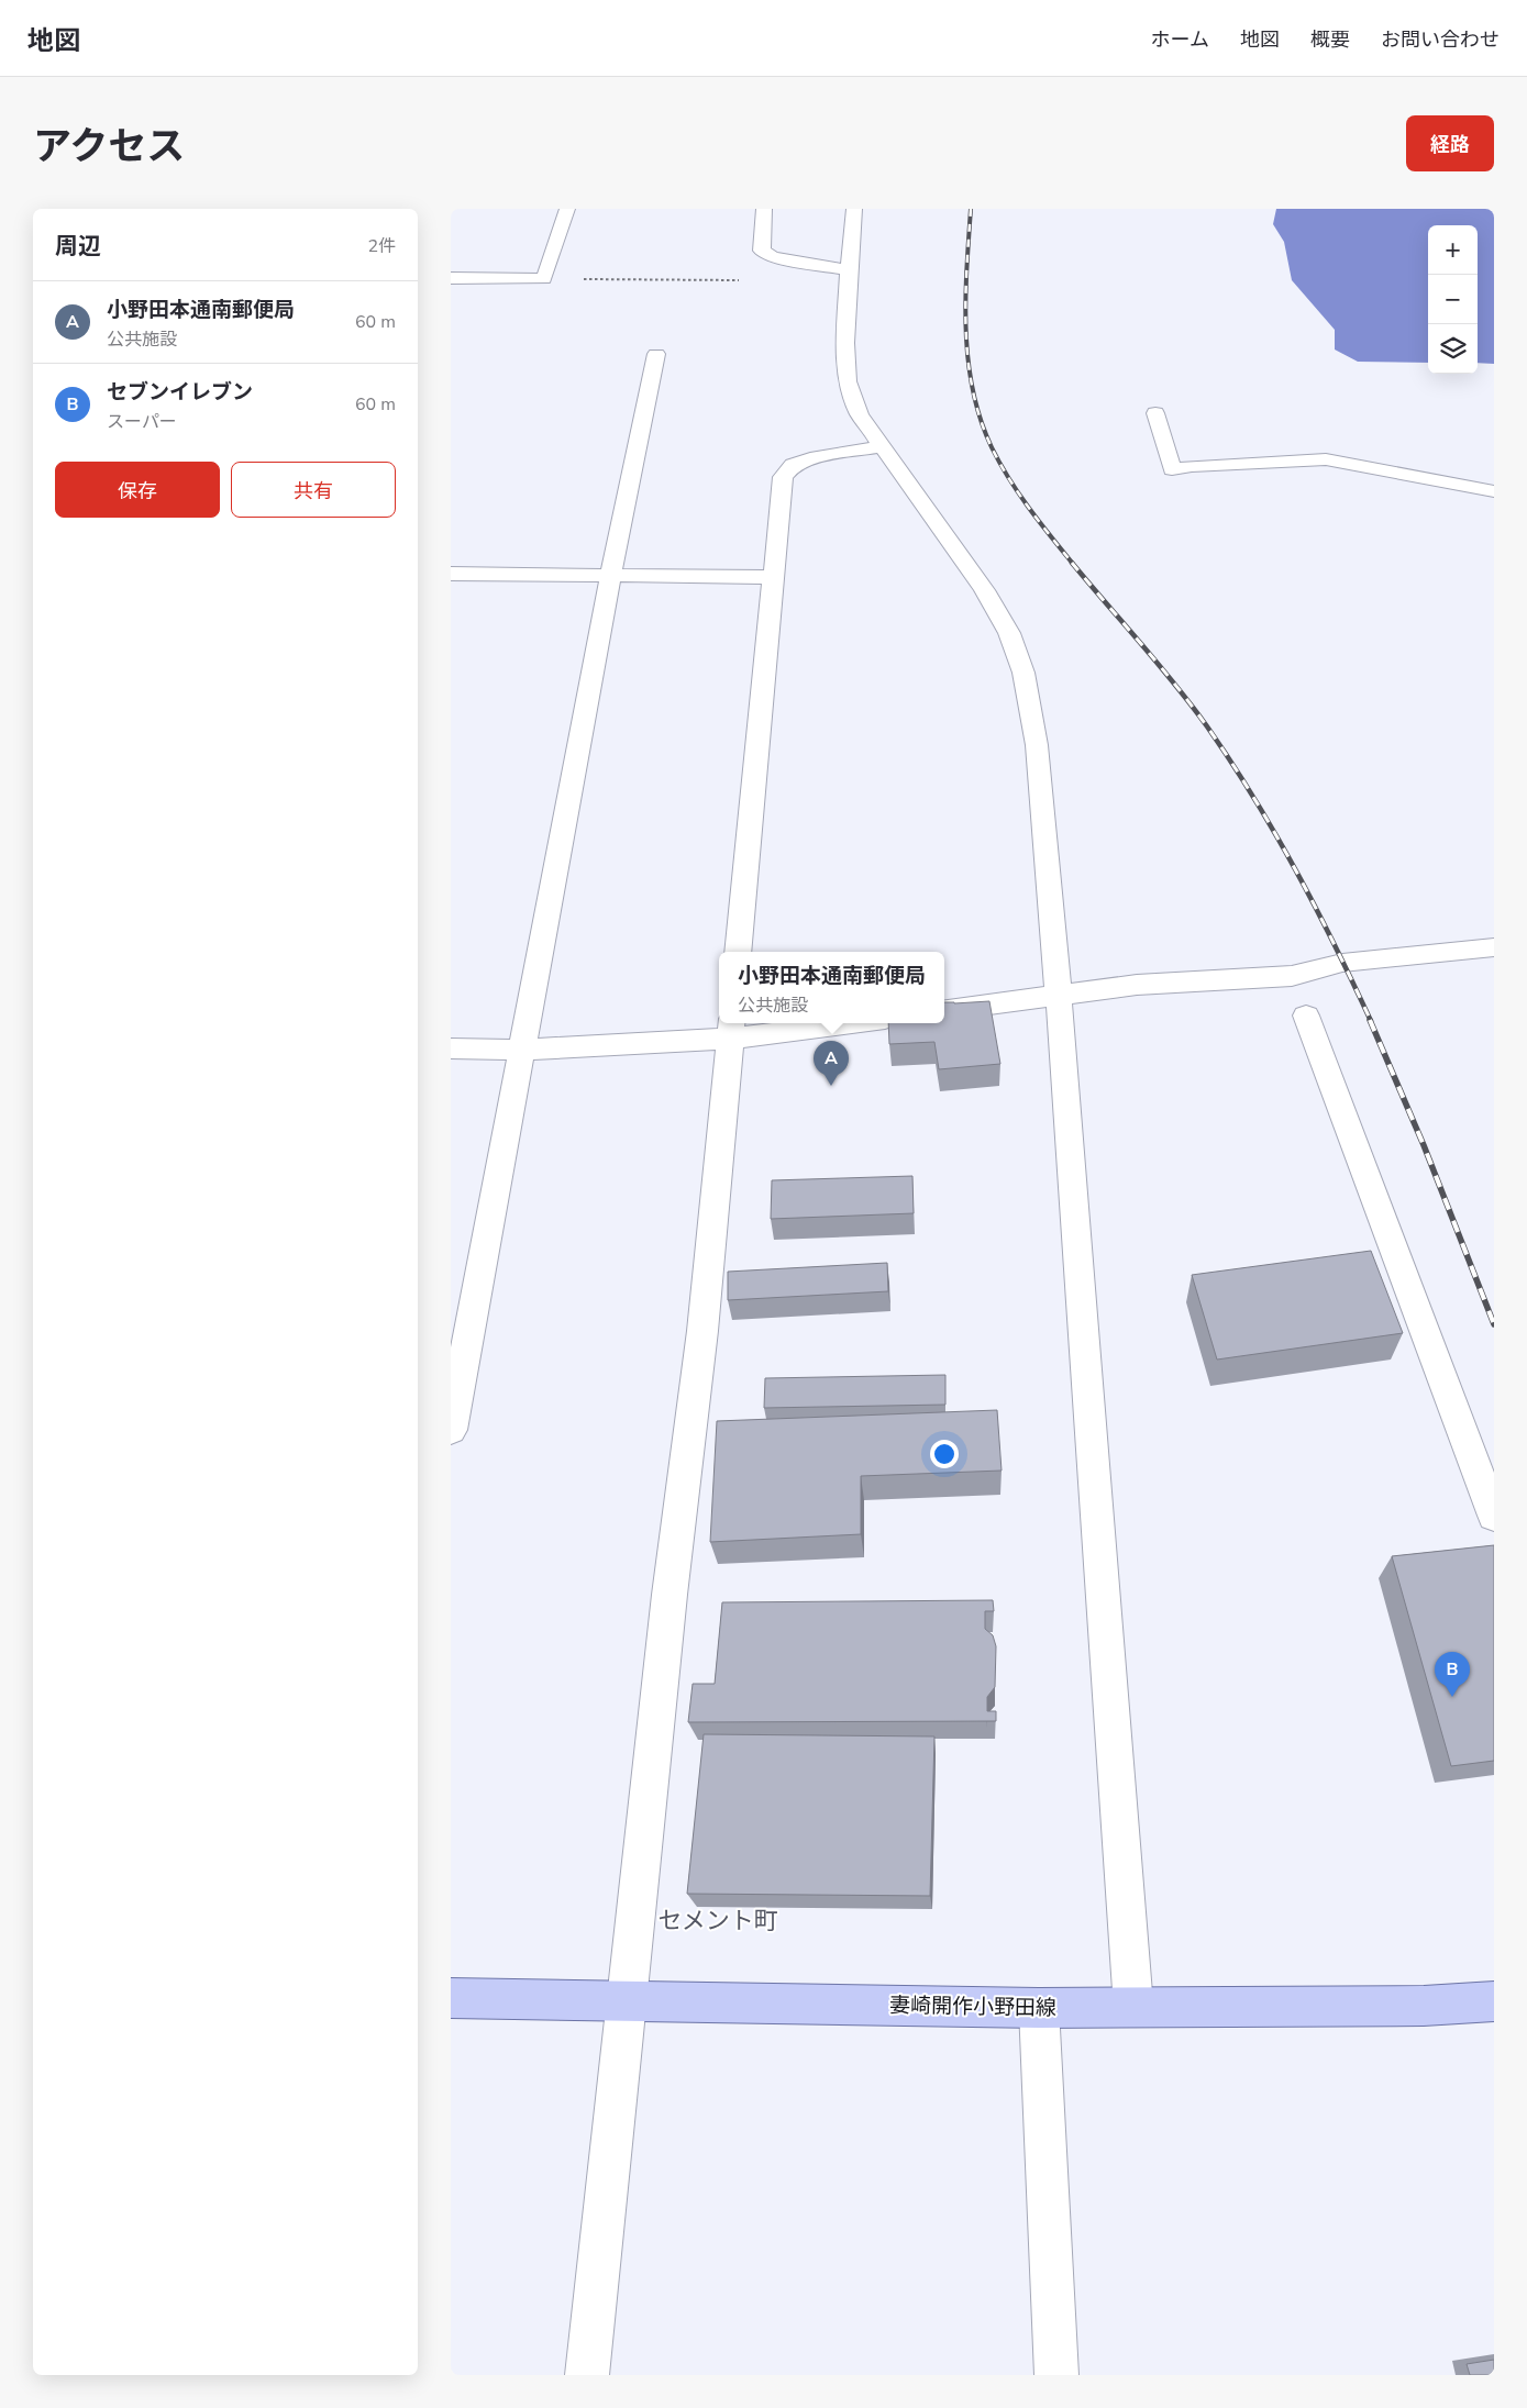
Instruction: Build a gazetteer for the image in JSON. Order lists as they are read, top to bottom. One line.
{"streets":{"main road":["妻崎開作小野田線"]},"districts":["セメント町"],"page":{"header":"地図","nav":["ホーム","地図","概要","お問い合わせ"],"title":"アクセス","buttons":["経路",["保存","共有"]],"heading":["周辺","2件"],"map_buttons":["+","−"],"list":[{"mark":"A","name":"小野田本通南郵便局","note":"公共施設","value":"60 m"},{"mark":"B","name":"セブンイレブン","note":"スーパー","value":"60 m"}],"popup":["小野田本通南郵便局","公共施設"],"pins":["A","B"]}}
